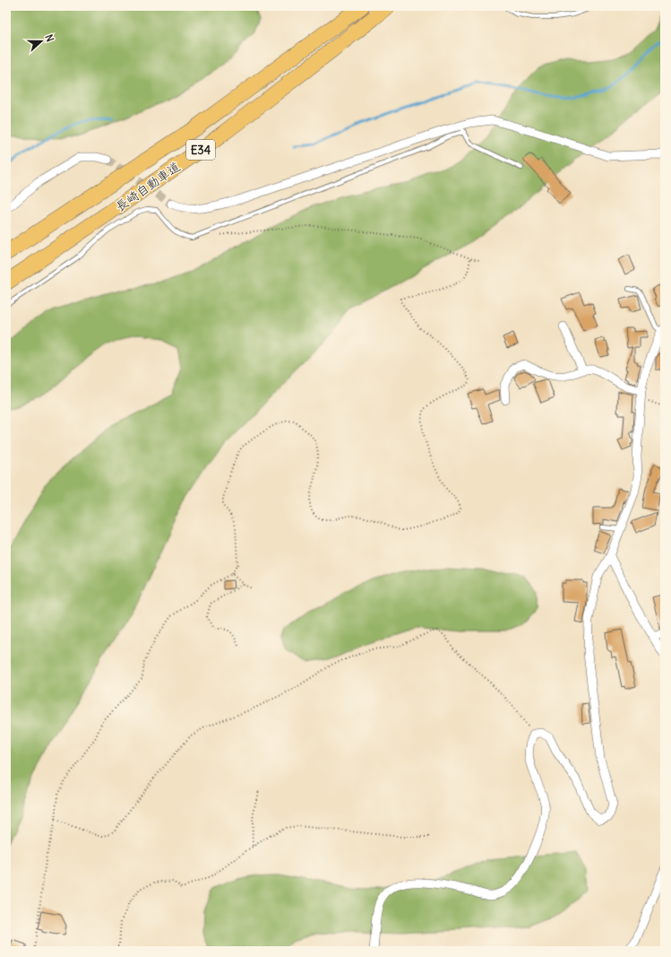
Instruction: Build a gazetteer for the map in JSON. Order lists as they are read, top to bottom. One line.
{"streets":{"highway":["E34","長崎自動車道"]},"north":"right"}
